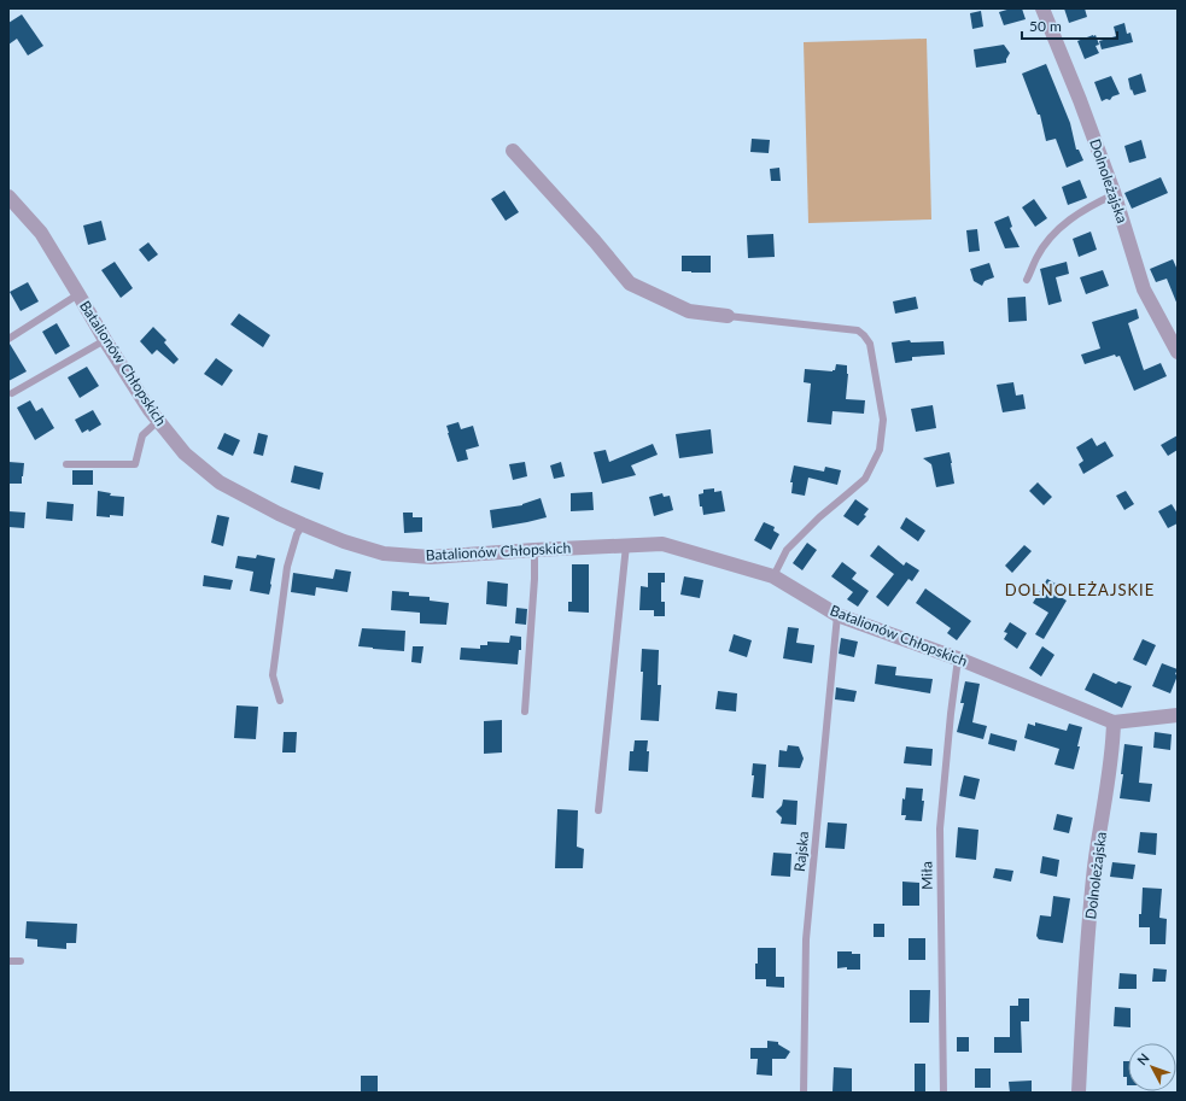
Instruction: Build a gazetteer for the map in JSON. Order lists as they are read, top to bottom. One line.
{"streets":{"street":["Dolnoleżajska","Batalionów Chłopskich"],"lane":["Rajska","Miła"]},"crossings":[["Dolnoleżajska","Batalionów Chłopskich"],["Batalionów Chłopskich","Rajska"],["Batalionów Chłopskich","Miła"]],"districts":["DOLNOLEŻAJSKIE"],"scale_bar":"50 m","north":"top left"}
